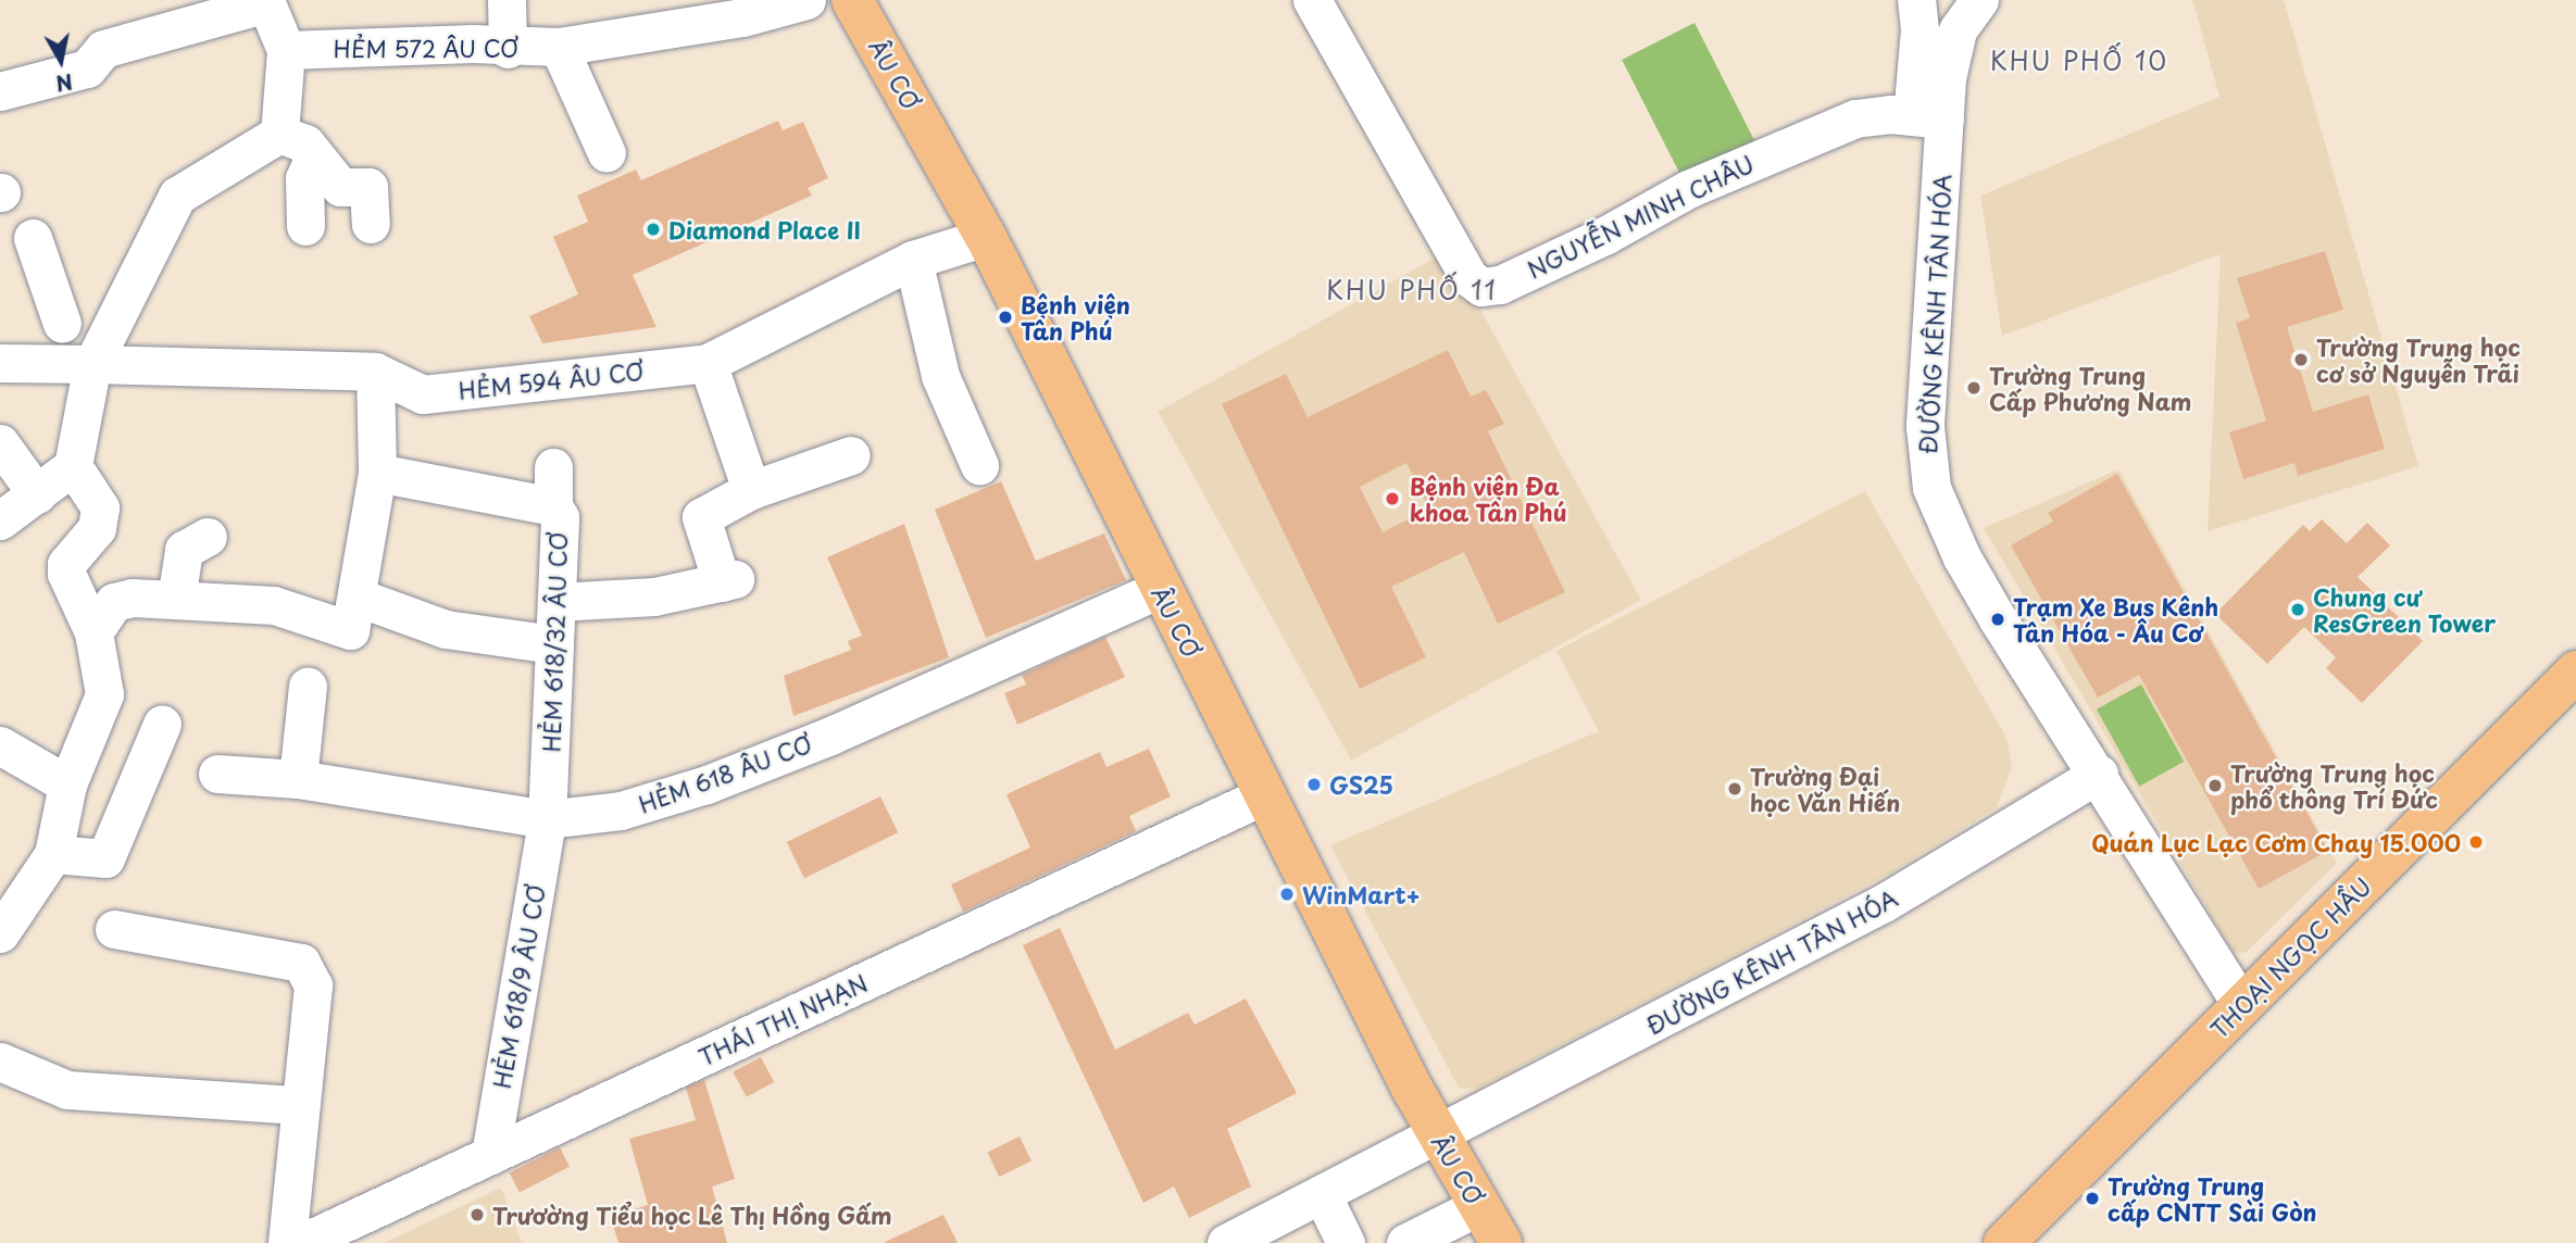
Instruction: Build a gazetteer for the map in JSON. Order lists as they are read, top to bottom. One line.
{"streets":{"main road":["ÂU CƠ","THOẠI NGỌC HẦU"],"street":["HẺM 572 ÂU CƠ","NGUYỄN MINH CHÂU","ĐƯỜNG KÊNH TÂN HÓA","HẺM 594 ÂU CƠ","HẺM 618/32 ÂU CƠ","HẺM 618 ÂU CƠ","HẺM 618/9 ÂU CƠ","THÁI THỊ NHẠN"]},"crossings":[["ÂU CƠ","ĐƯỜNG KÊNH TÂN HÓA"],["ÂU CƠ","HẺM 594 ÂU CƠ"],["ÂU CƠ","HẺM 618 ÂU CƠ"],["ÂU CƠ","THÁI THỊ NHẠN"],["NGUYỄN MINH CHÂU","ĐƯỜNG KÊNH TÂN HÓA"],["ĐƯỜNG KÊNH TÂN HÓA","THOẠI NGỌC HẦU"],["HẺM 618/32 ÂU CƠ","HẺM 618 ÂU CƠ"],["HẺM 618/32 ÂU CƠ","HẺM 618/9 ÂU CƠ"],["HẺM 618 ÂU CƠ","HẺM 618/9 ÂU CƠ"],["HẺM 618/9 ÂU CƠ","THÁI THỊ NHẠN"]],"districts":["KHU PHỐ 10","KHU PHỐ 11"],"places":["Diamond Place II","Bệnh viện Tân Phú","Trường Trung học cơ sở Nguyễn Trãi","Trường Trung Cấp Phương Nam","Bệnh viện Đa khoa Tân Phú","Chung cư ResGreen Tower","Trạm Xe Bus Kênh Tân Hóa - Âu Cơ","GS25","Trường Trung học phổ thông Trí Đức","Trường Đại học Văn Hiến","Quán Lục Lạc Cơm Chay 15.000","WinMart+","Trường Trung cấp CNTT Sài Gòn","Trươờng Tiểu học Lê Thị Hồng Gấm"],"north":"bottom"}
